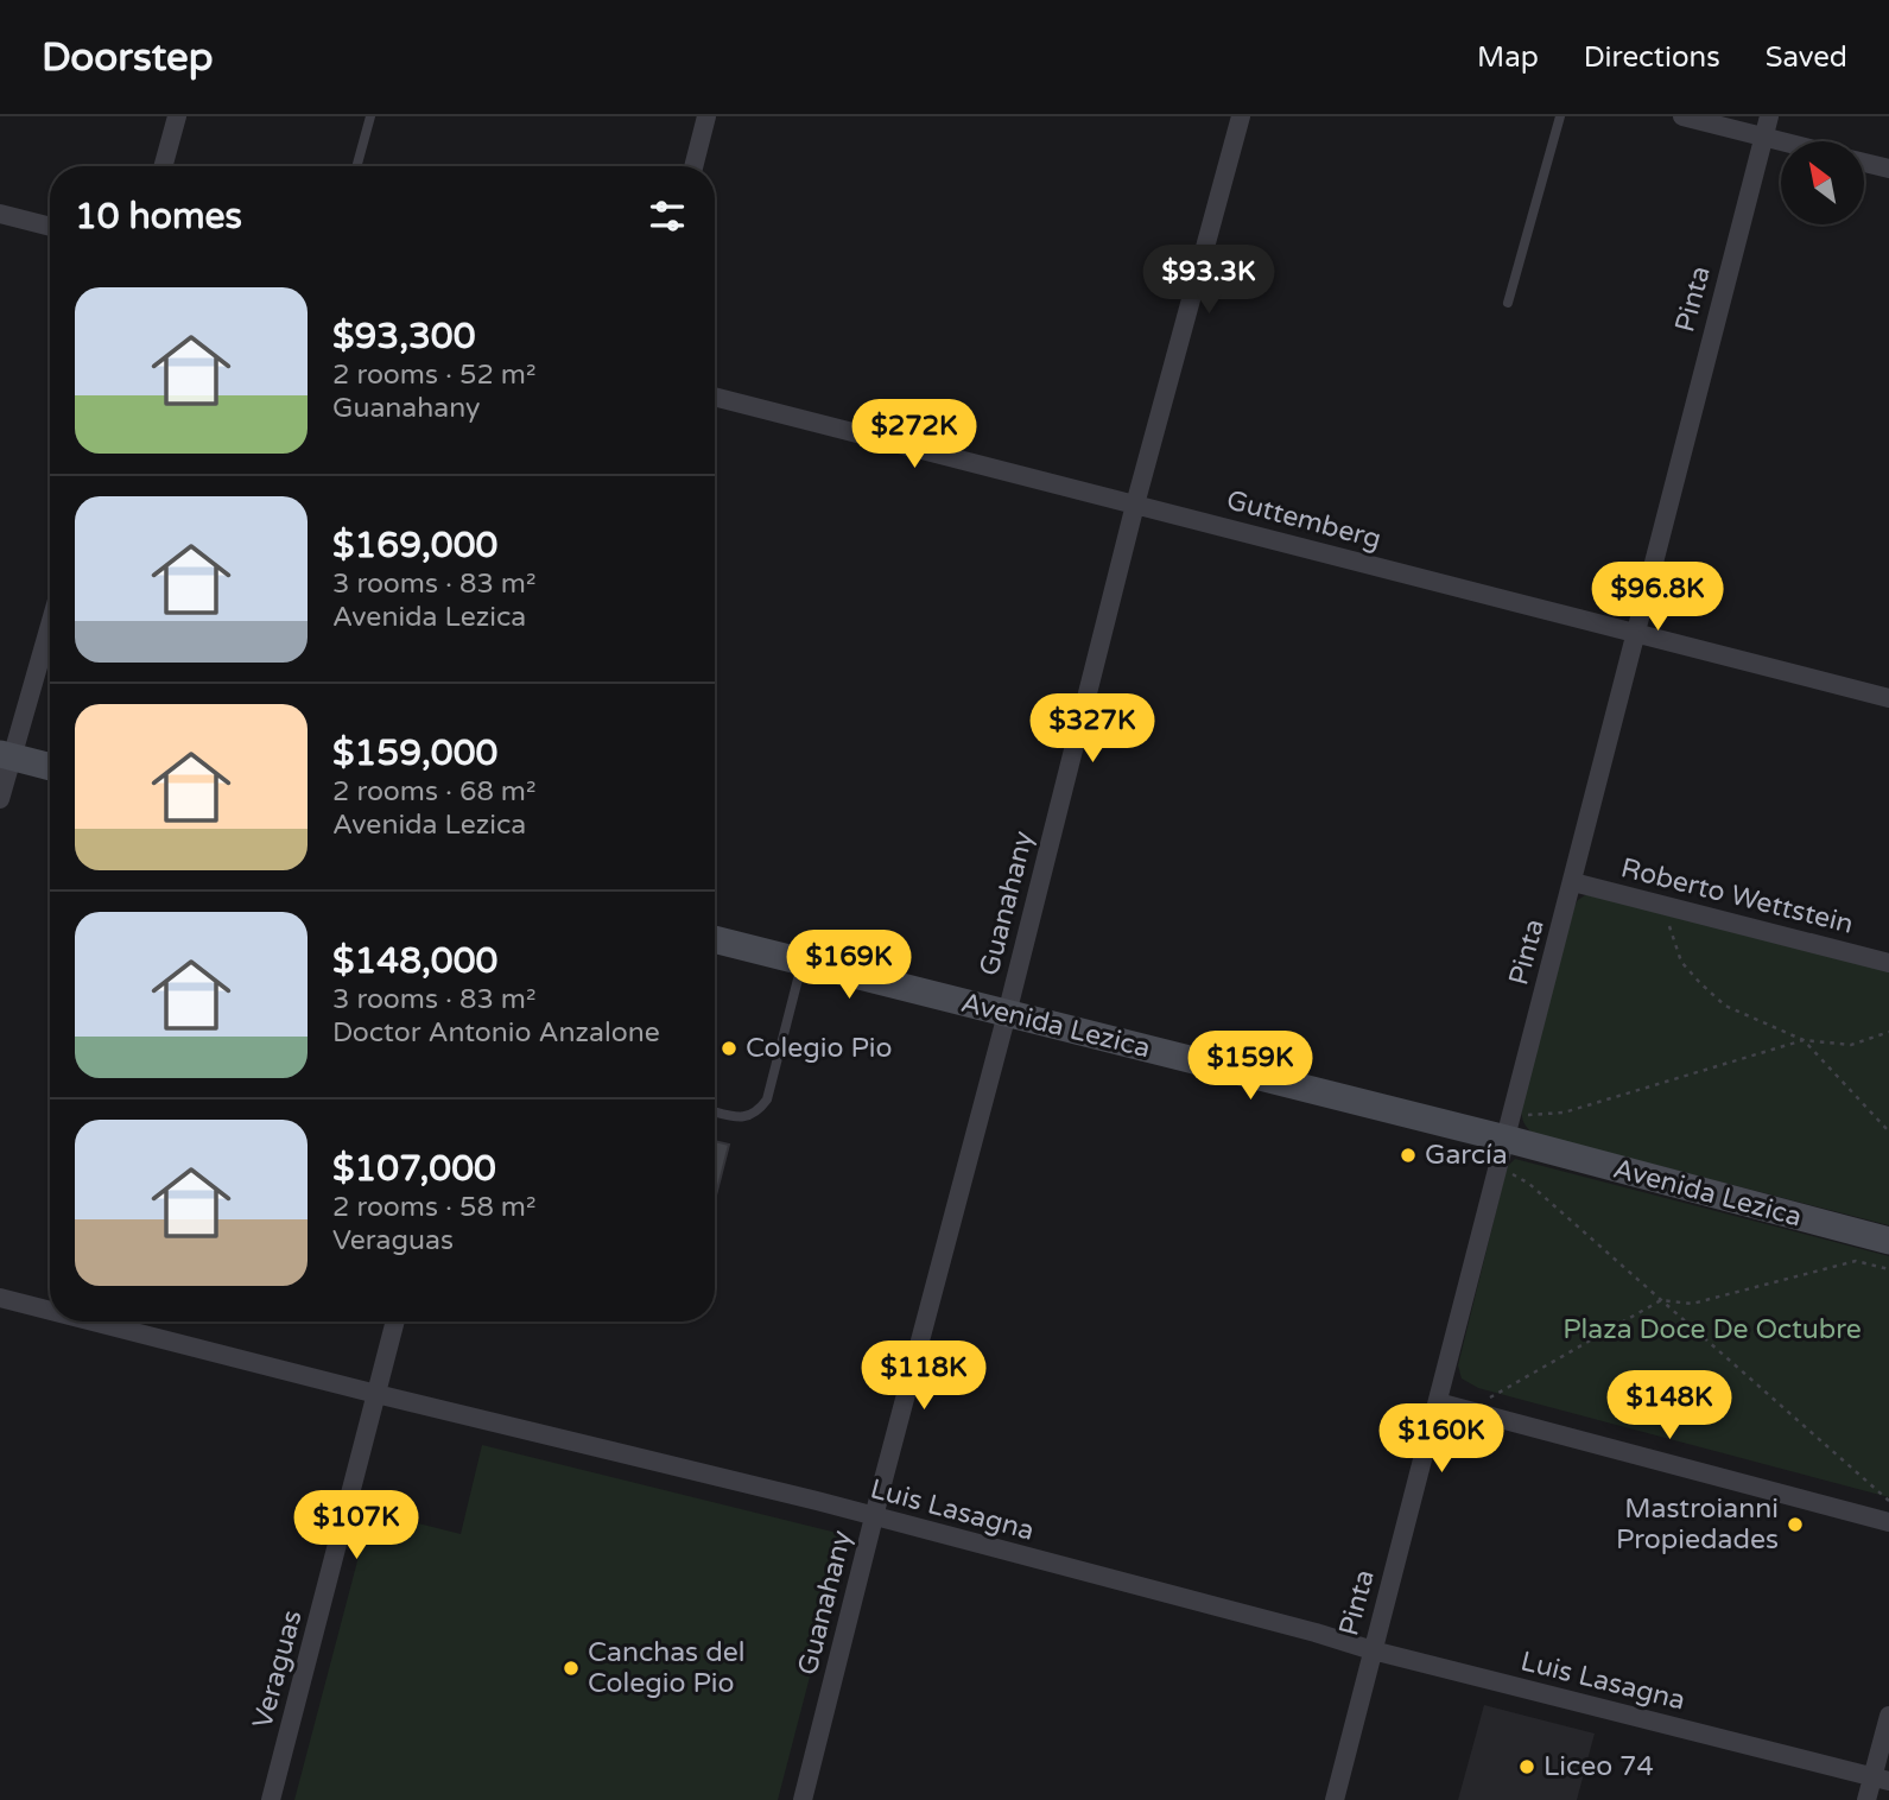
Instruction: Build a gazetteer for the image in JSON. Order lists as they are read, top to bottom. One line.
{"streets":{"street":["Pinta","Guttemberg","Roberto Wettstein","Guanahany","Avenida Lezica","Luis Lasagna","Veraguas"]},"crossings":[["Pinta","Guttemberg"],["Pinta","Roberto Wettstein"],["Pinta","Avenida Lezica"],["Pinta","Luis Lasagna"],["Guttemberg","Guanahany"],["Guanahany","Avenida Lezica"],["Guanahany","Luis Lasagna"],["Luis Lasagna","Veraguas"]],"parks":["Plaza Doce De Octubre"],"places":["Colegio Pio","García","Mastroianni Propiedades","Canchas del Colegio Pio","Liceo 74"],"north":"top left","page":{"header":"Doorstep","nav":["Map","Directions","Saved"],"heading":"10 homes","price":["$93.3K","$272K","$96.8K","$327K","$169K","$159K","$118K","$148K","$160K","$107K"],"list":[{"name":"$93,300","note":"2 rooms · 52 m² · Guanahany"},{"name":"$169,000","note":"3 rooms · 83 m² · Avenida Lezica"},{"name":"$159,000","note":"2 rooms · 68 m² · Avenida Lezica"},{"name":"$148,000","note":"3 rooms · 83 m² · Doctor Antonio Anzalone"},{"name":"$107,000","note":"2 rooms · 58 m² · Veraguas"}]}}
